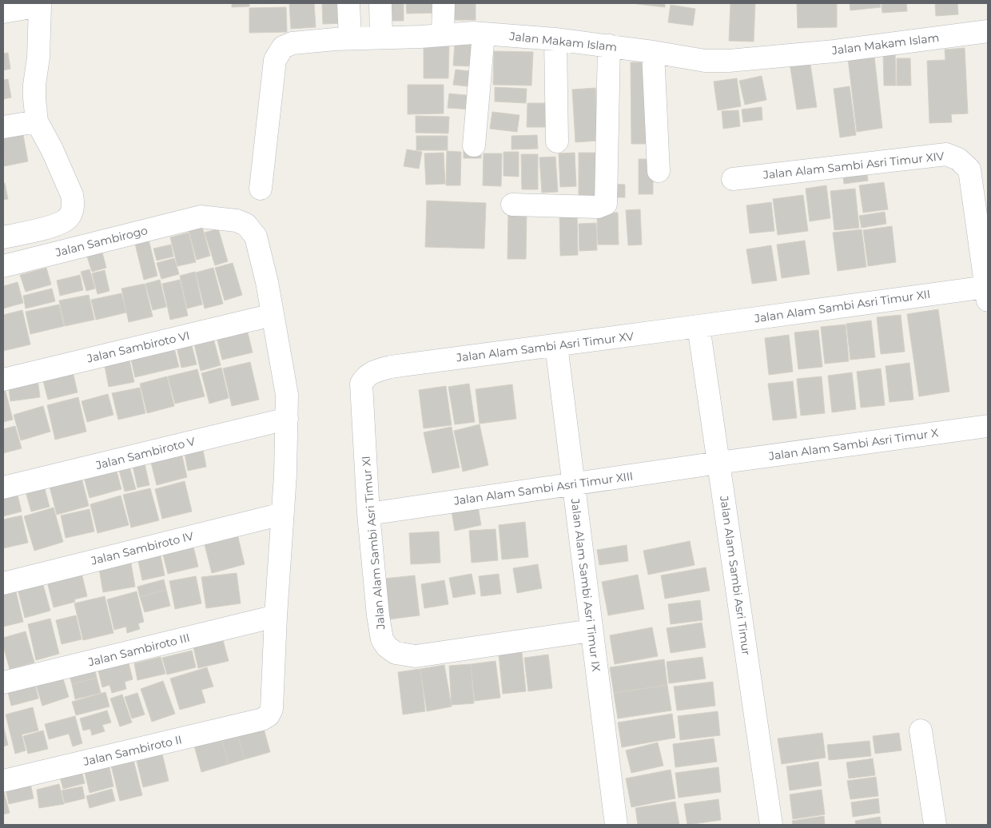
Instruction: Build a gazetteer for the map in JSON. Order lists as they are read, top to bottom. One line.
{"streets":{"street":["Jalan Makam Islam","Jalan Alam Sambi Asri Timur XIV","Jalan Sambirogo","Jalan Alam Sambi Asri Timur XII","Jalan Sambiroto VI","Jalan Alam Sambi Asri Timur XV","Jalan Alam Sambi Asri Timur X","Jalan Sambiroto V","Jalan Alam Sambi Asri Timur XIII","Jalan Alam Sambi Asri Timur XI","Jalan Sambiroto IV","Jalan Alam Sambi Asri Timur","Jalan Alam Sambi Asri Timur IX","Jalan Sambiroto III","Jalan Sambiroto II"]},"crossings":[["Jalan Alam Sambi Asri Timur XIV","Jalan Alam Sambi Asri Timur XII"],["Jalan Sambirogo","Jalan Sambiroto VI"],["Jalan Alam Sambi Asri Timur XII","Jalan Alam Sambi Asri Timur XV"],["Jalan Alam Sambi Asri Timur XII","Jalan Alam Sambi Asri Timur"],["Jalan Alam Sambi Asri Timur XV","Jalan Alam Sambi Asri Timur XI"],["Jalan Alam Sambi Asri Timur XV","Jalan Alam Sambi Asri Timur"],["Jalan Alam Sambi Asri Timur XV","Jalan Alam Sambi Asri Timur IX"],["Jalan Alam Sambi Asri Timur X","Jalan Alam Sambi Asri Timur XIII"],["Jalan Alam Sambi Asri Timur X","Jalan Alam Sambi Asri Timur"],["Jalan Alam Sambi Asri Timur XIII","Jalan Alam Sambi Asri Timur XI"],["Jalan Alam Sambi Asri Timur XIII","Jalan Alam Sambi Asri Timur"],["Jalan Alam Sambi Asri Timur XIII","Jalan Alam Sambi Asri Timur IX"],["Jalan Alam Sambi Asri Timur XI","Jalan Alam Sambi Asri Timur IX"],["Jalan Sambiroto III","Jalan Sambiroto II"]]}
